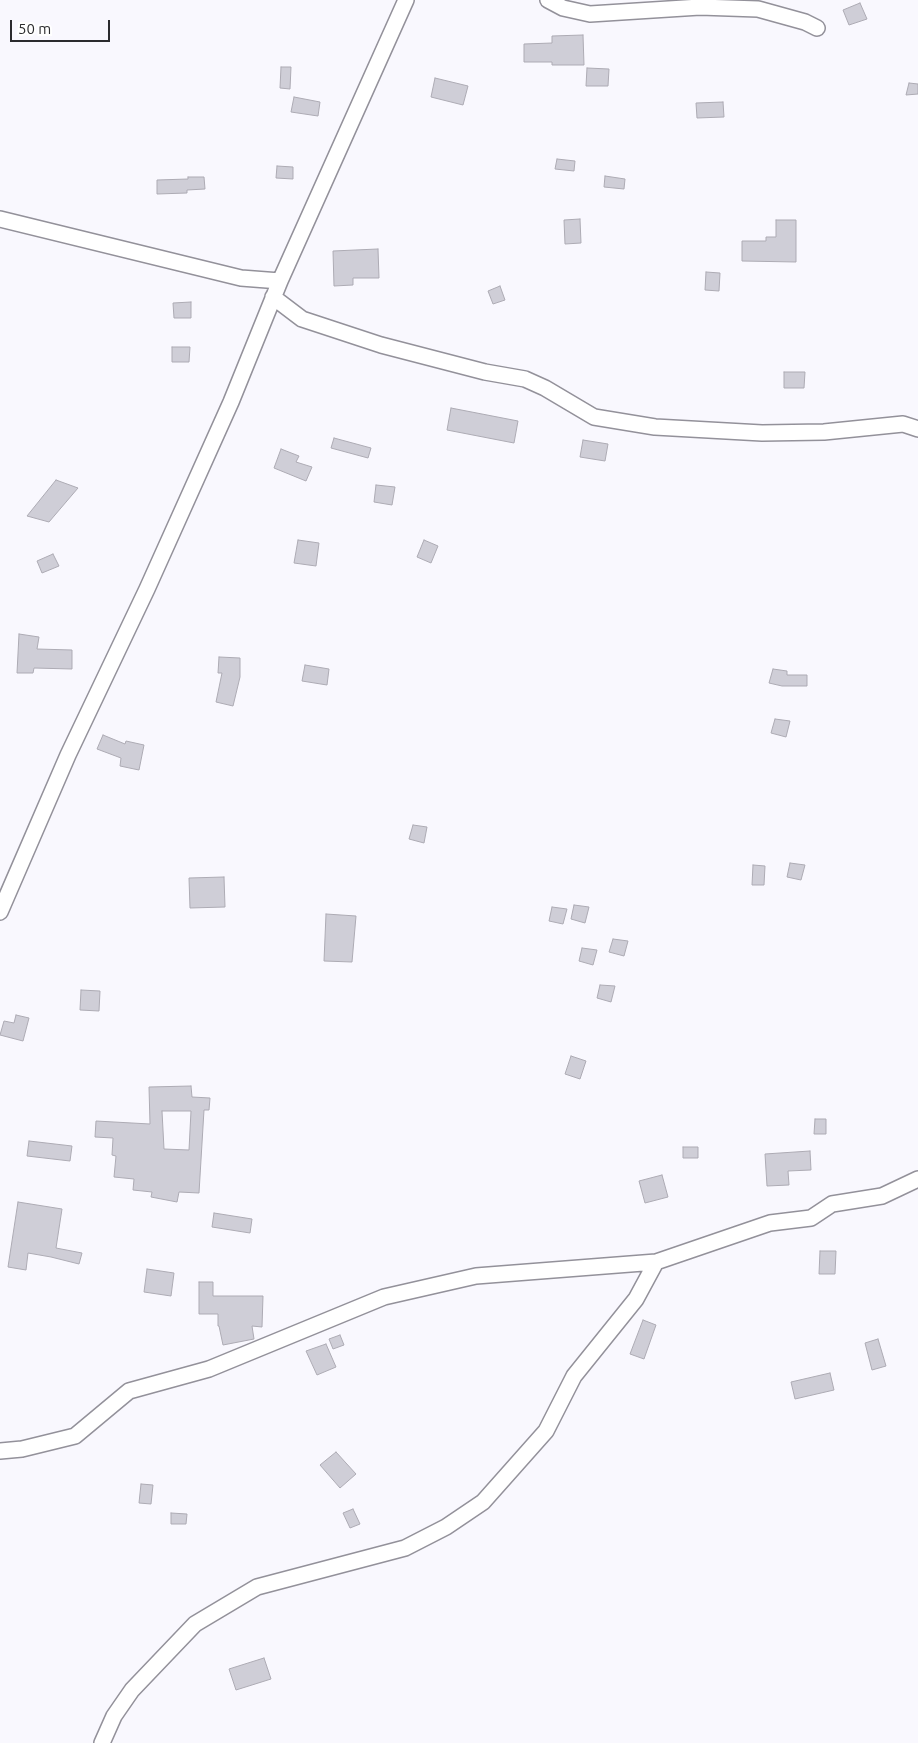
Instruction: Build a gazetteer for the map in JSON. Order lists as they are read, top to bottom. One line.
{"scale_bar":"50 m"}
